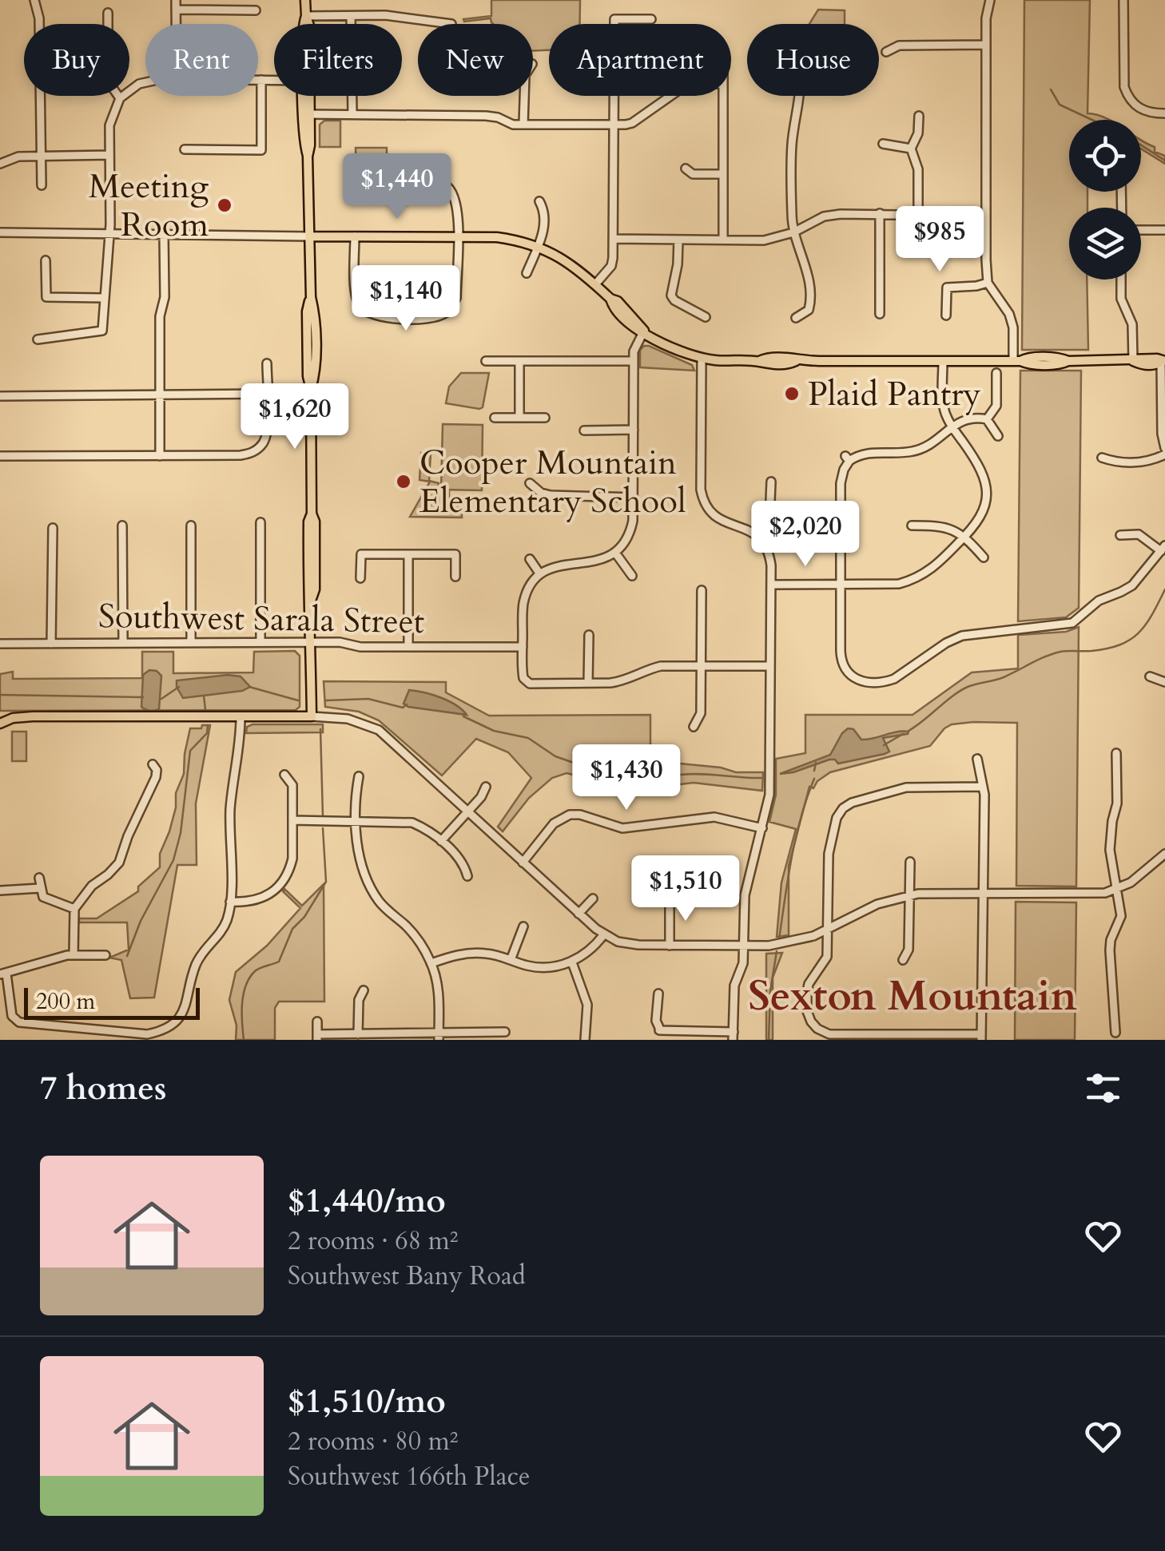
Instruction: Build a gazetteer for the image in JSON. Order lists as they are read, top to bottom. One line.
{"streets":{"street":["Southwest Sarala Street"]},"districts":["Sexton Mountain"],"places":["Meeting Room","Plaid Pantry","Cooper Mountain Elementary School"],"scale_bar":"200 m","page":{"chip":["Buy","Rent","Filters","New","Apartment","House"],"price":["$1,440","$985","$1,140","$1,620","$2,020","$1,430","$1,510"],"scale":"200 m","heading":"7 homes","list":[{"name":"$1,440/mo","note":"2 rooms · 68 m² · Southwest Bany Road"},{"name":"$1,510/mo","note":"2 rooms · 80 m² · Southwest 166th Place"}]}}
